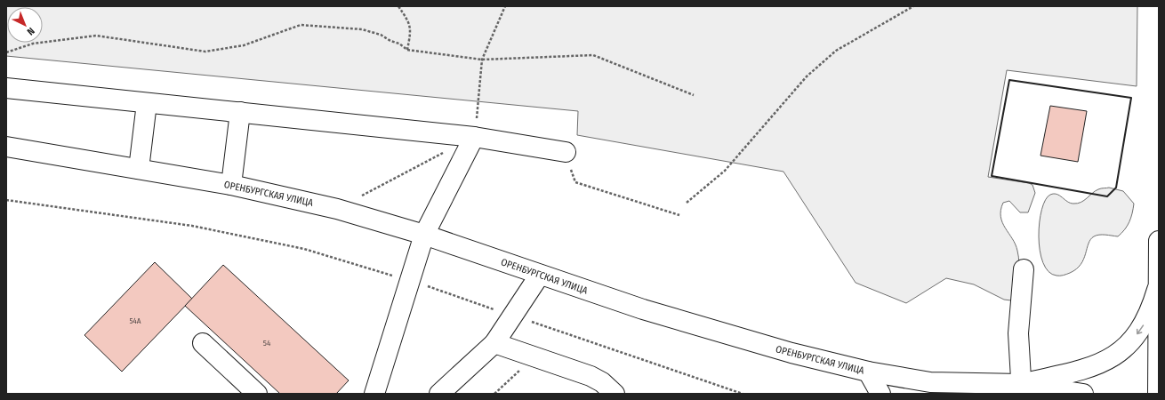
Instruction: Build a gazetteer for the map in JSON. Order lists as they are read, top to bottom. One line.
{"streets":{"street":["ОРЕНБУРГСКАЯ УЛИЦА"]},"house_numbers":["54А","54"],"north":"bottom right"}
